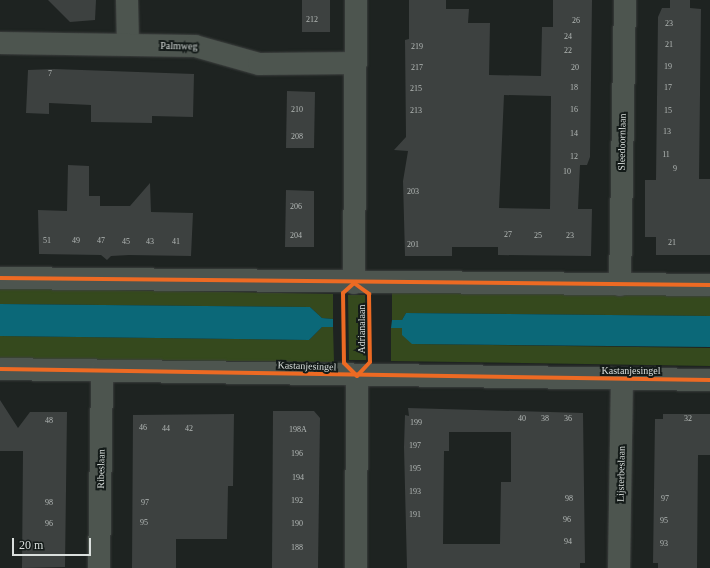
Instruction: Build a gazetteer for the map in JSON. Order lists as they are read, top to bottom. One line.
{"streets":{"street":["Palmweg","Sleedoornlaan","Kastanjesingel","Ribeslaan","Lijsterbeslaan"],"cycle path":["Adrianalaan"]},"crossings":[["Kastanjesingel","Ribeslaan"],["Kastanjesingel","Lijsterbeslaan"]],"house_numbers":["212","26","23","24","21","219","22","19","217","20","7","18","17","215","210","16","213","15","13","14","208","11","12","9","10","203","206","27","204","25","23","51","49","47","45","43","41","21","201","40","38","36","32","48","199","46","44","42","198A","197","196","195","194","193","98","97","192","98","97","191","96","95","95","96","190","94","93","188"],"scale_bar":"20 m"}
